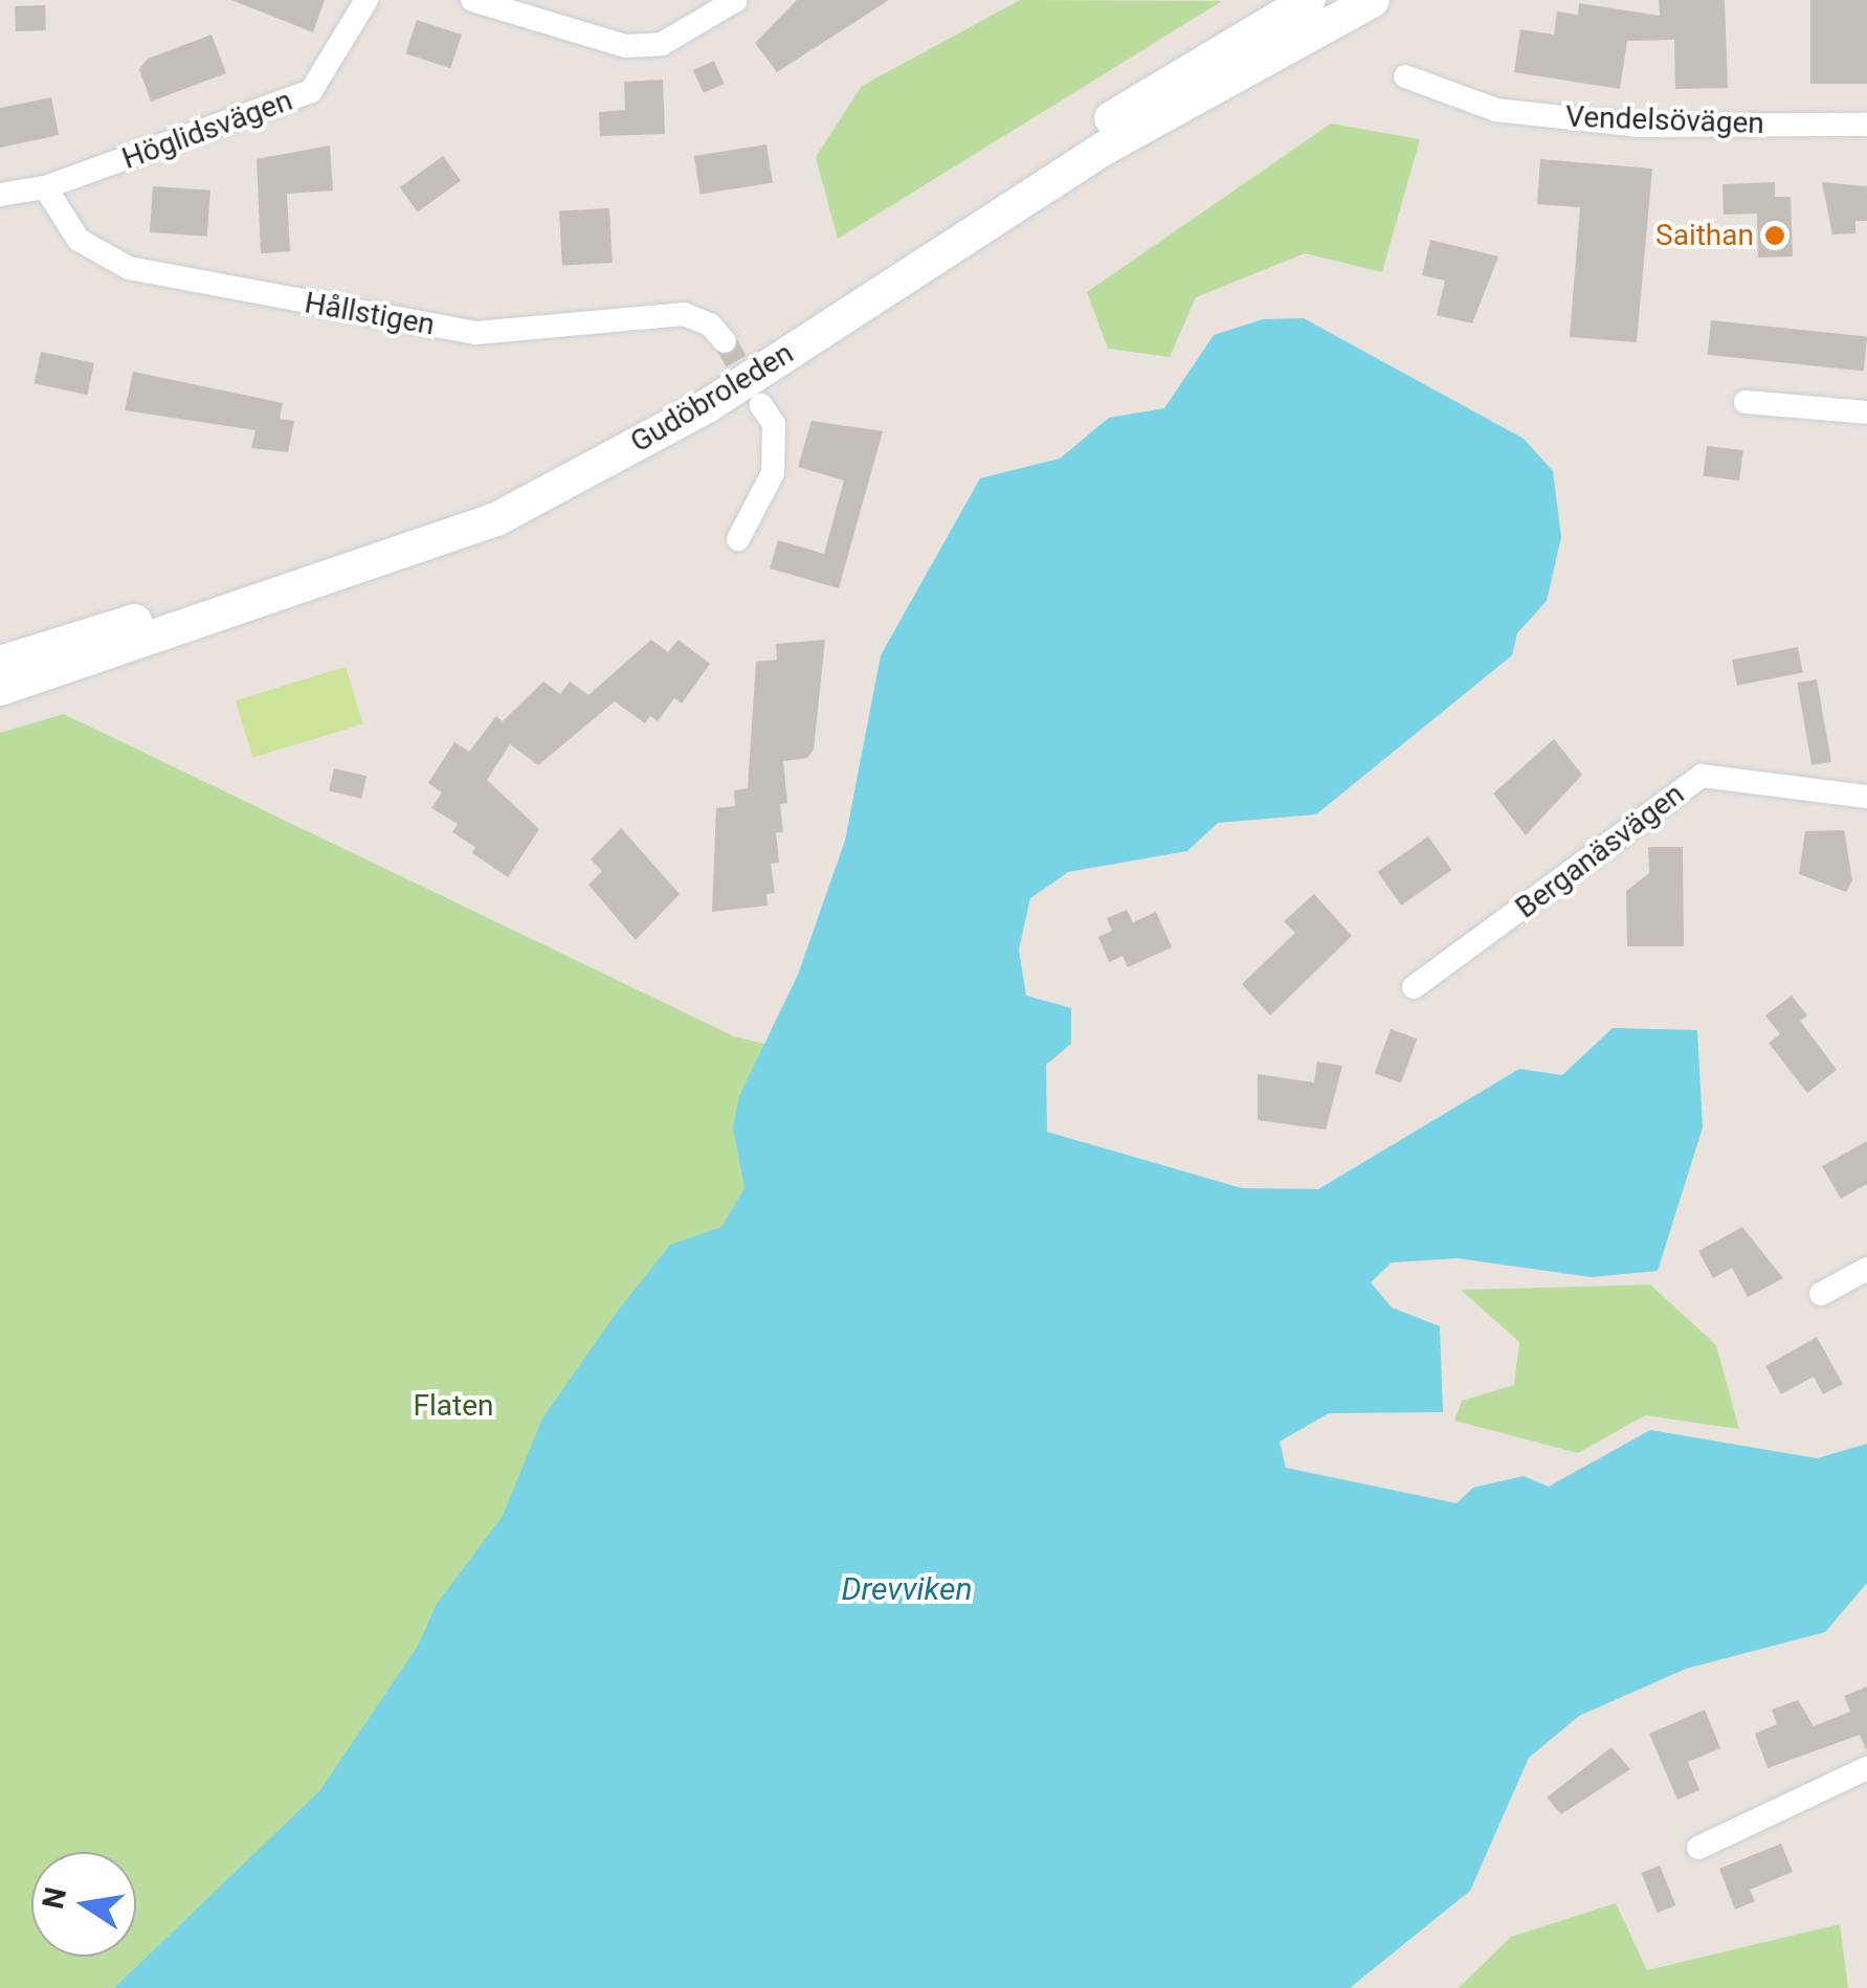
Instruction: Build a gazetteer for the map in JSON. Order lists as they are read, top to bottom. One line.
{"streets":{"main road":["Gudöbroleden"],"street":["Vendelsövägen","Höglidsvägen","Hållstigen","Berganäsvägen"]},"crossings":[["Höglidsvägen","Hållstigen"]],"water":["Drevviken"],"parks":["Flaten"],"places":["Saithan"],"north":"left"}
